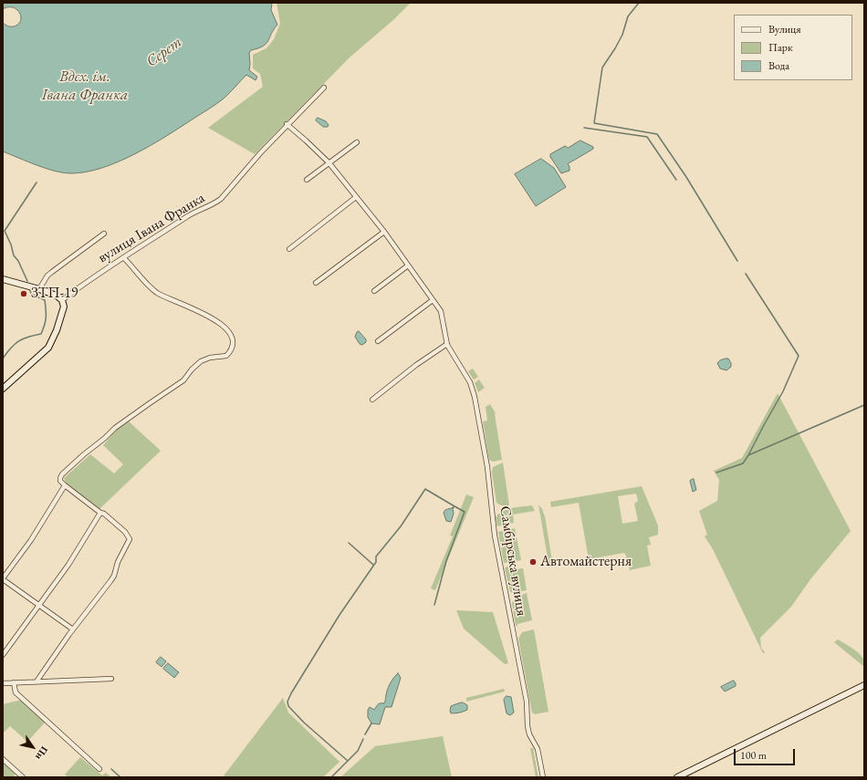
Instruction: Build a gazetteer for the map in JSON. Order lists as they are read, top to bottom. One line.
{"streets":{"street":["вулиця Івана Франка","Самбірська вулиця"]},"crossings":[["вулиця Івана Франка","Самбірська вулиця"]],"water":["Серет","Вдсх. ім. Івана Франка"],"places":["ЗТП-19","Автомайстерня"],"legend":["Вулиця","Парк","Вода"],"scale_bar":"100 m","north":"bottom right"}
